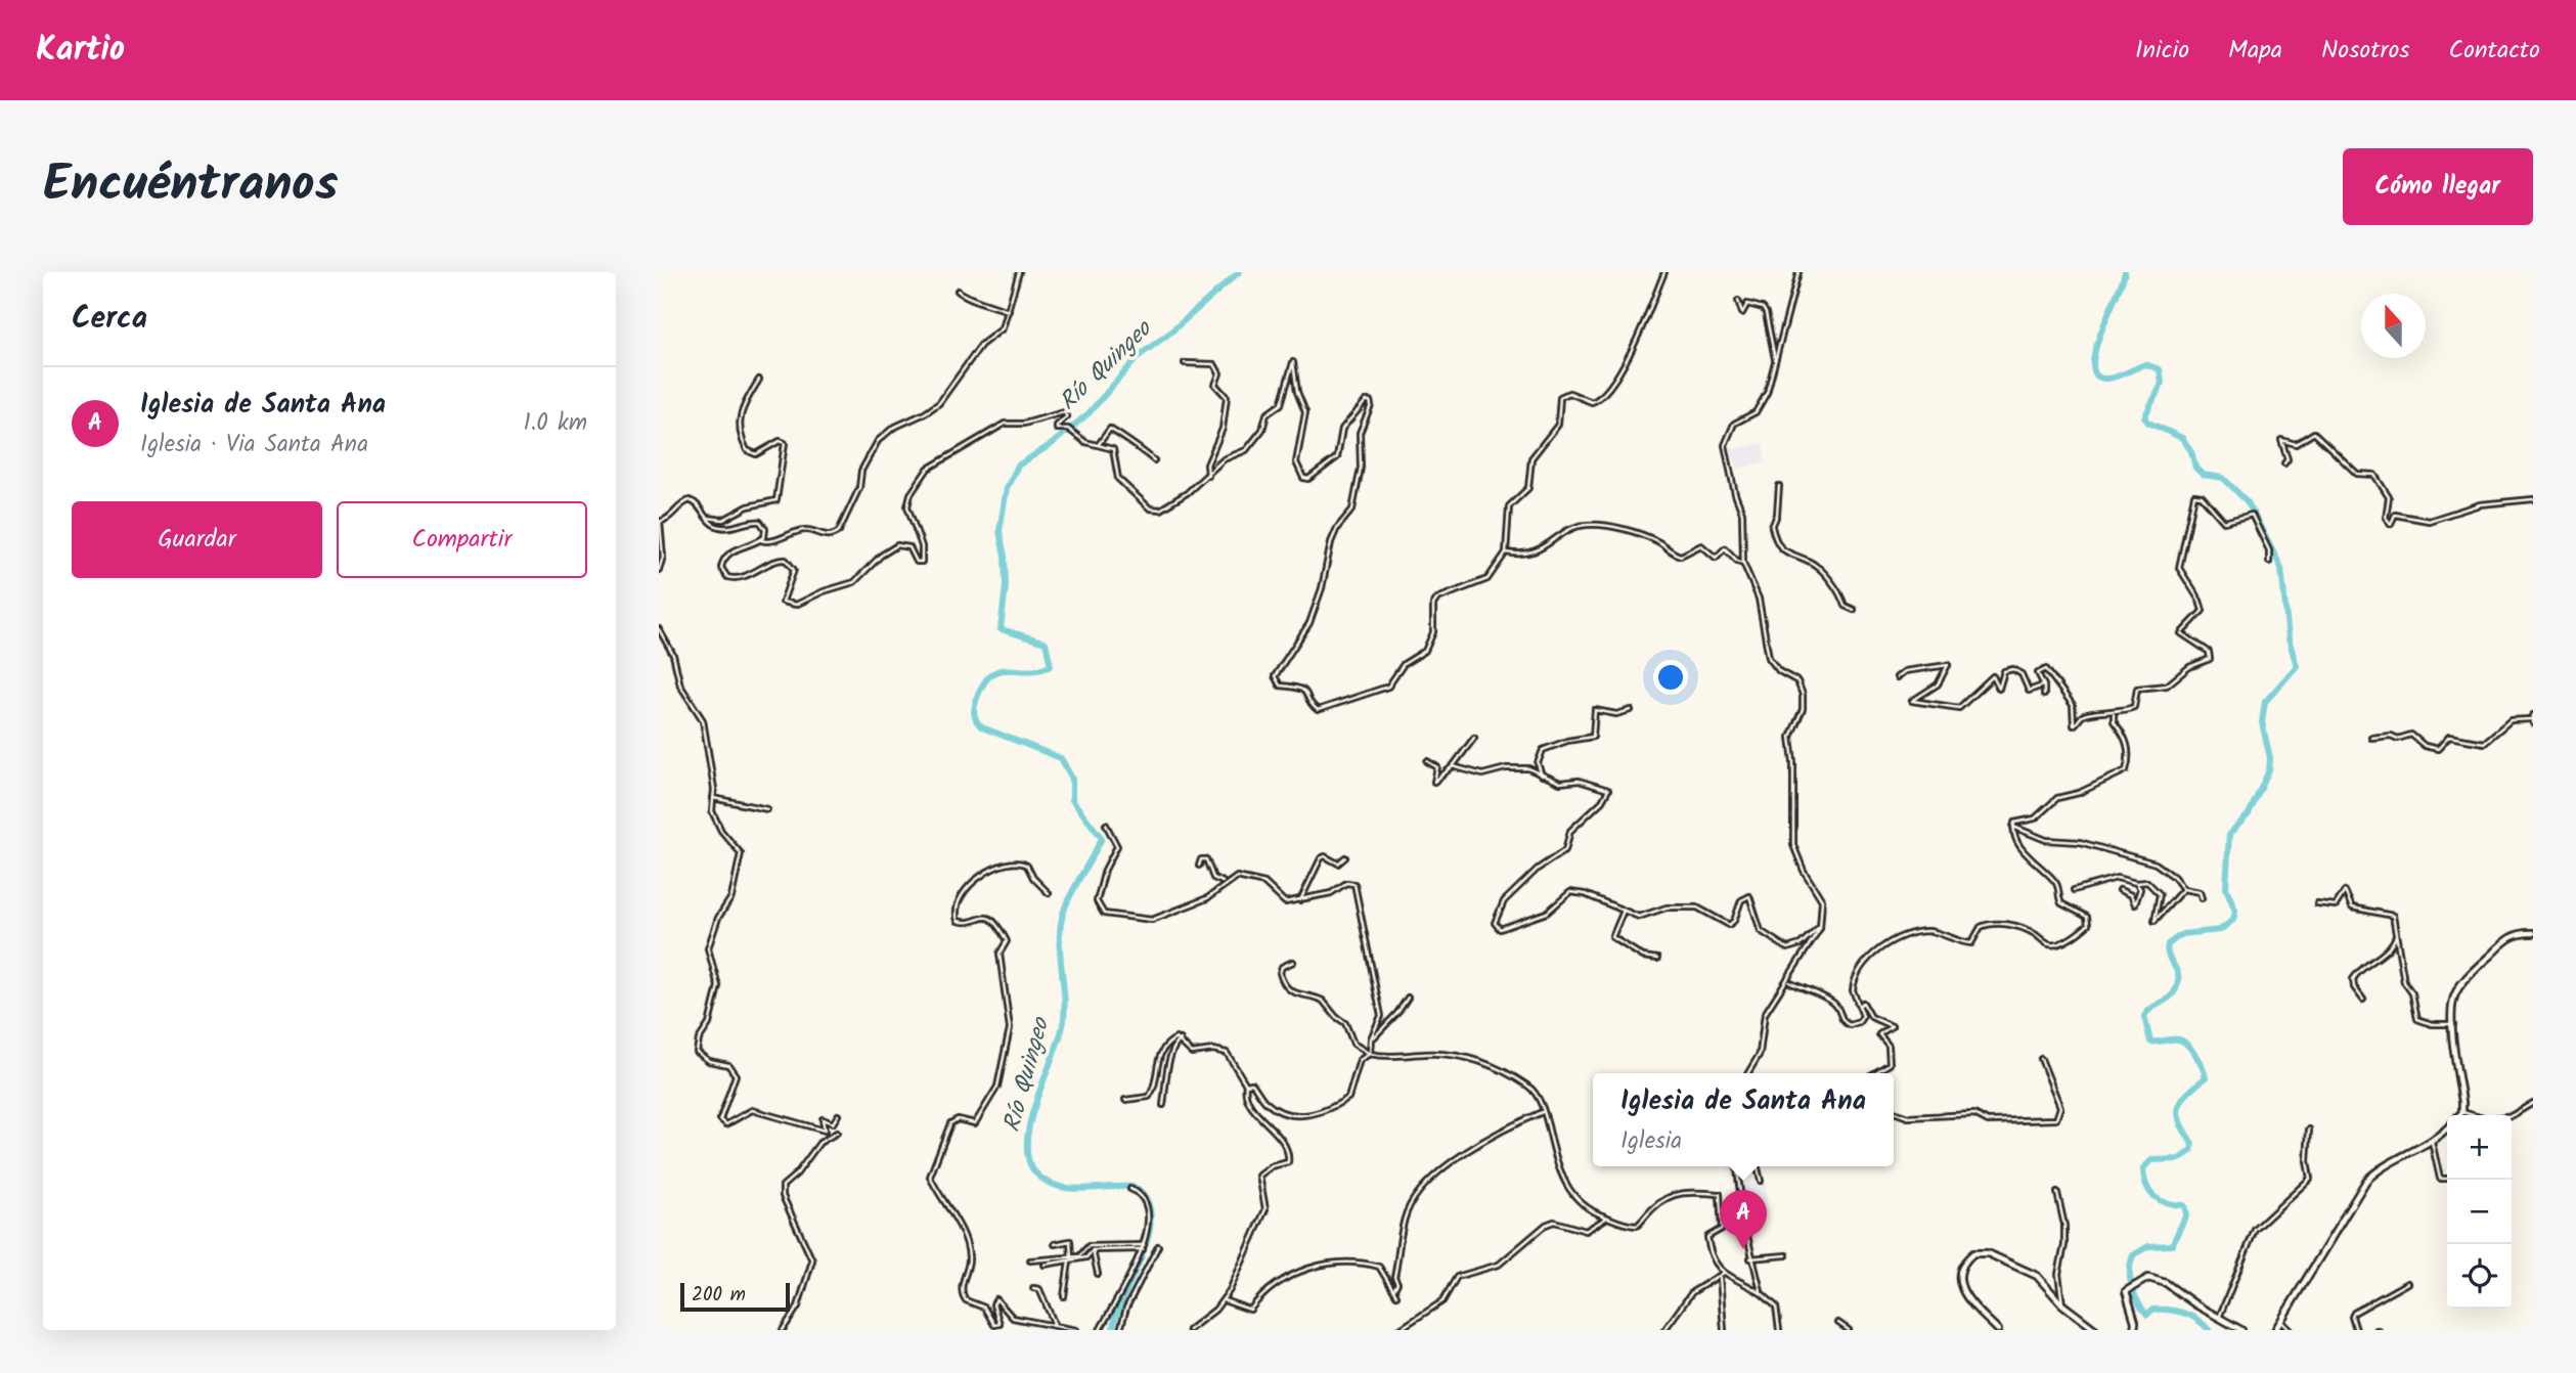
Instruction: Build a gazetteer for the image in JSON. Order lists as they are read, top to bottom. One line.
{"water":["Río Quingeo"],"scale_bar":"200 m","north":"top","page":{"header":"Kartio","nav":["Inicio","Mapa","Nosotros","Contacto"],"title":"Encuéntranos","buttons":["Cómo llegar",["Guardar","Compartir"]],"heading":"Cerca","list":[{"mark":"A","name":"Iglesia de Santa Ana","note":"Iglesia · Via Santa Ana","value":"1.0 km"}],"popup":["Iglesia de Santa Ana","Iglesia"],"map_buttons":["+","−"],"pins":"A","scale":"200 m"}}
